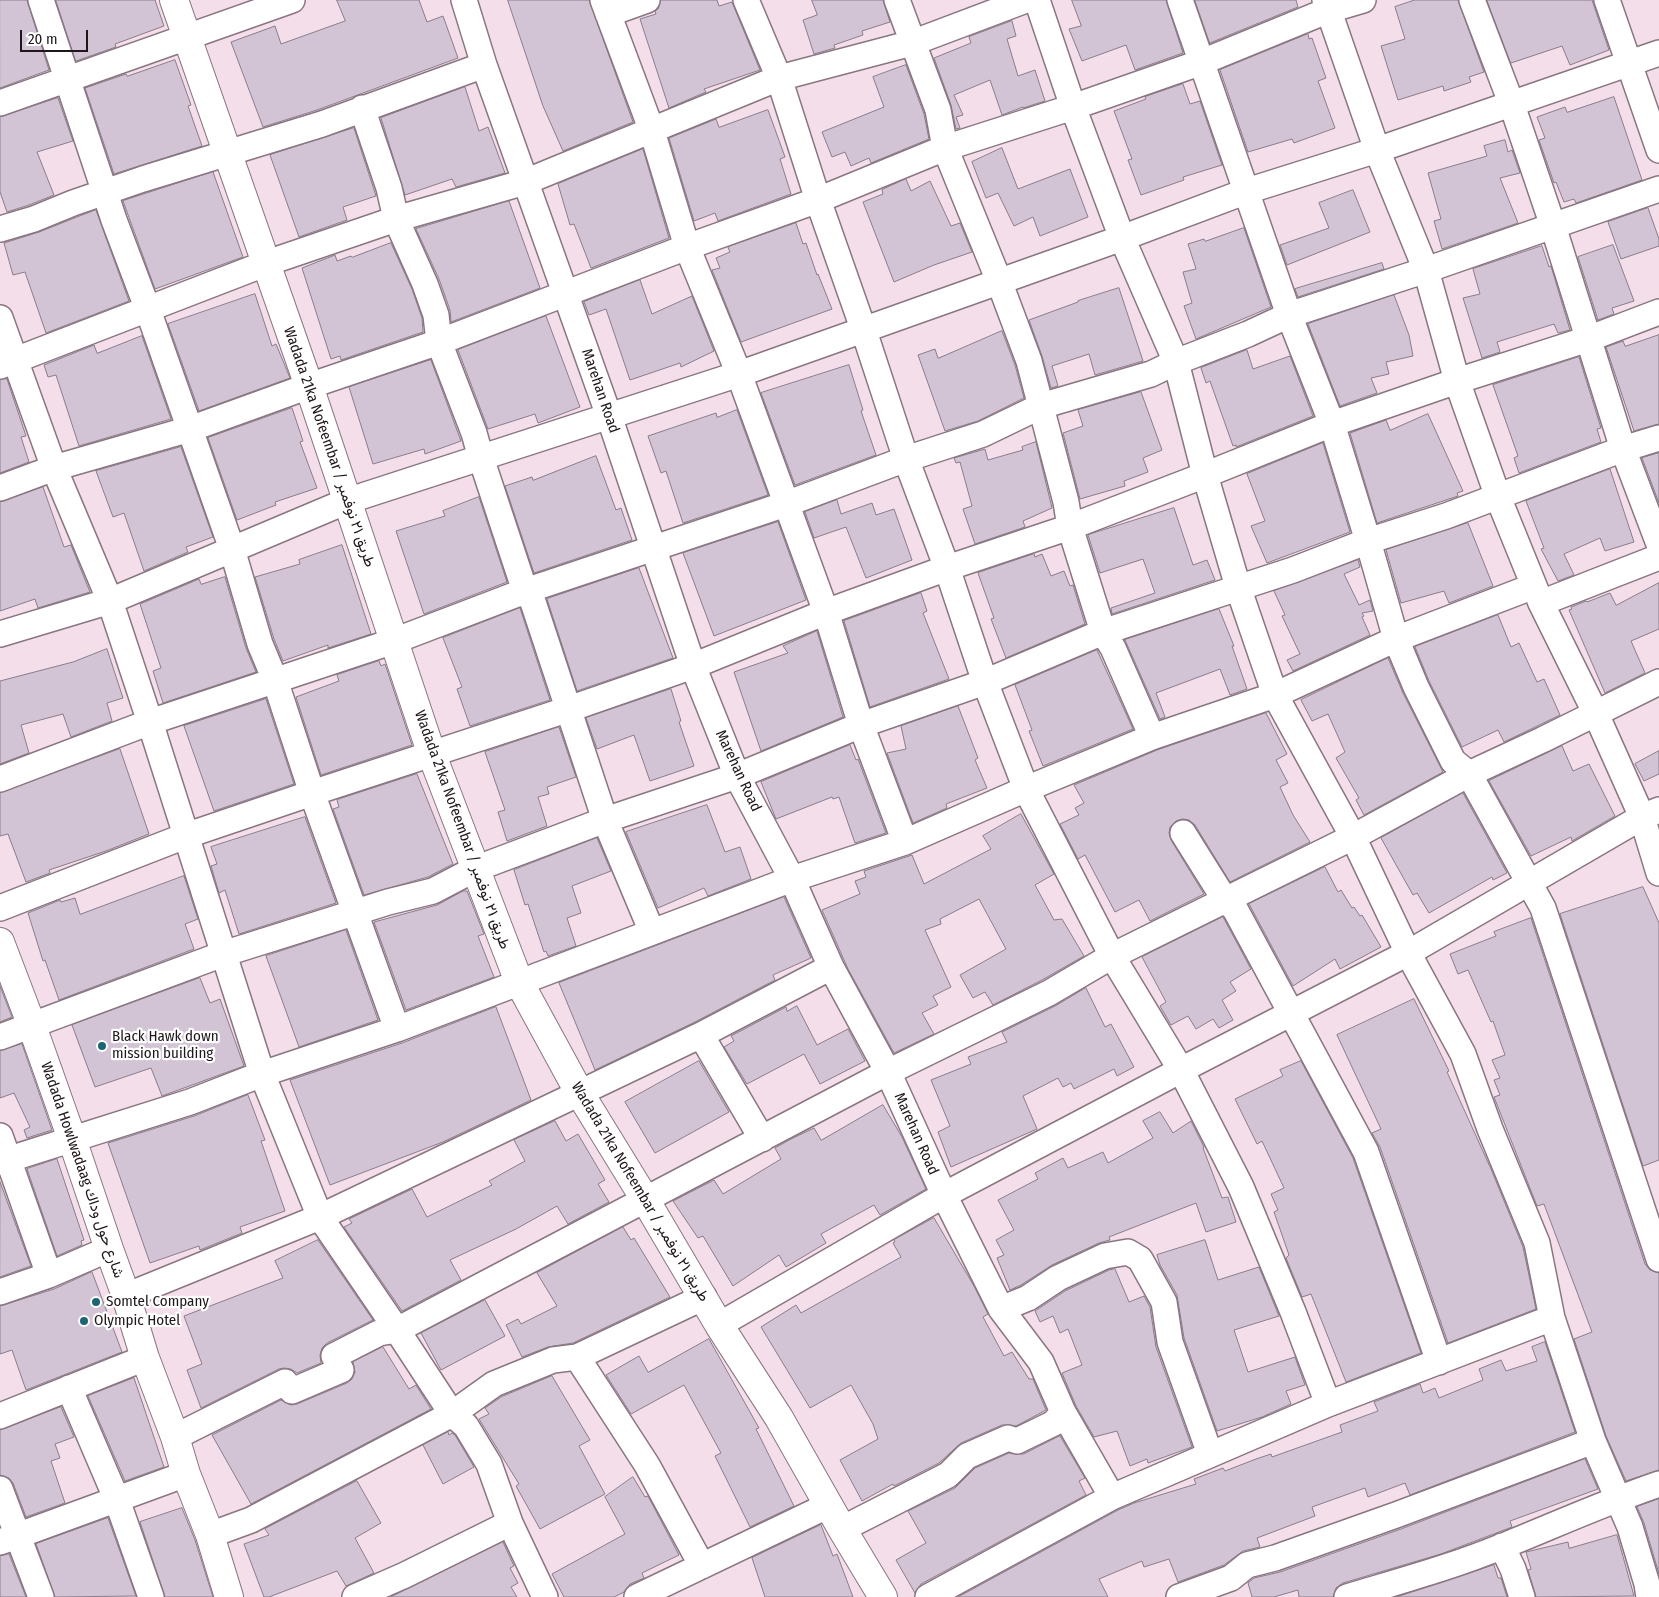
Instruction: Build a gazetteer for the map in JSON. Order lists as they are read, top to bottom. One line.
{"streets":{"street":["Marehan Road","Wadada 21ka Nofeembar / طريق ٢١ نوفمبر","Wadada Howlwadaag شارع حول وداك"]},"places":["Black Hawk down mission building","Somtel Company","Olympic Hotel"],"scale_bar":"20 m"}
